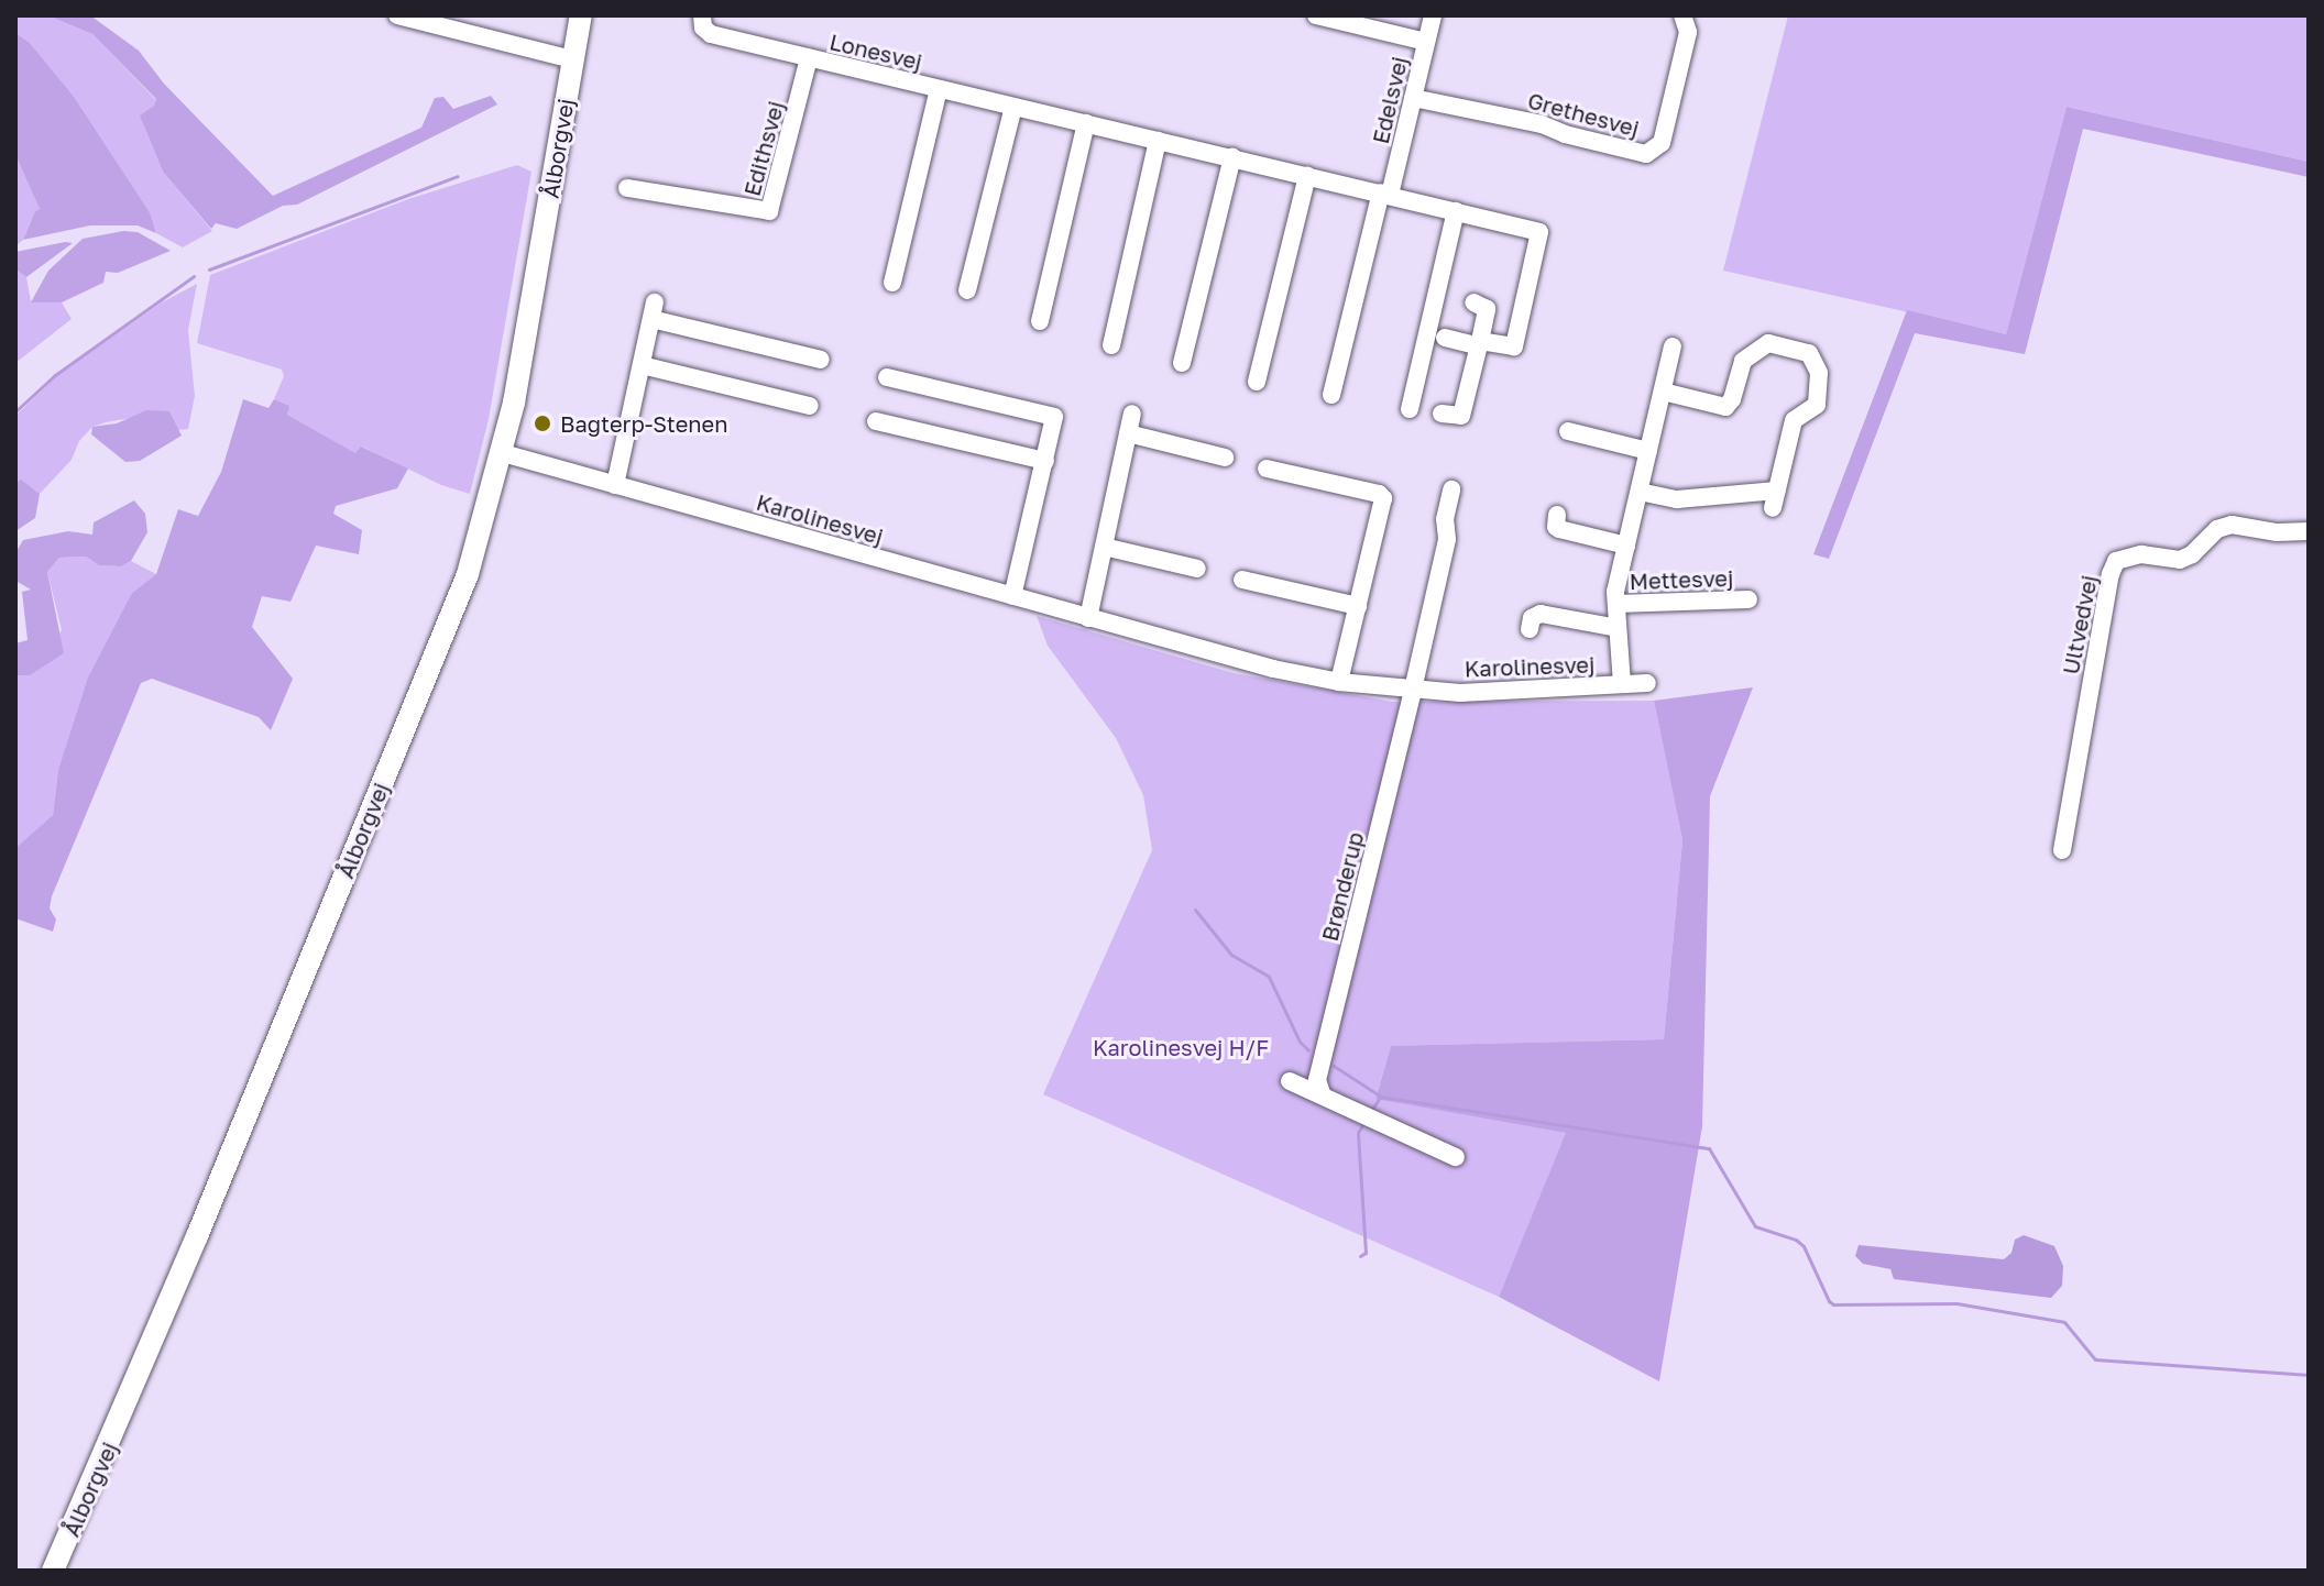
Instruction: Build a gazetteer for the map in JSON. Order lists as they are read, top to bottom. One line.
{"streets":{"main road":["Ålborgvej"],"street":["Lonesvej","Edelsvej","Grethesvej","Edithsvej","Karolinesvej","Mettesvej","Ultvedvej","Brønderup"]},"crossings":[["Lonesvej","Edelsvej"],["Lonesvej","Edithsvej"],["Edelsvej","Grethesvej"],["Ålborgvej","Karolinesvej"],["Karolinesvej","Mettesvej"],["Karolinesvej","Brønderup"]],"parks":["Karolinesvej H/F"],"places":["Bagterp-Stenen"]}
